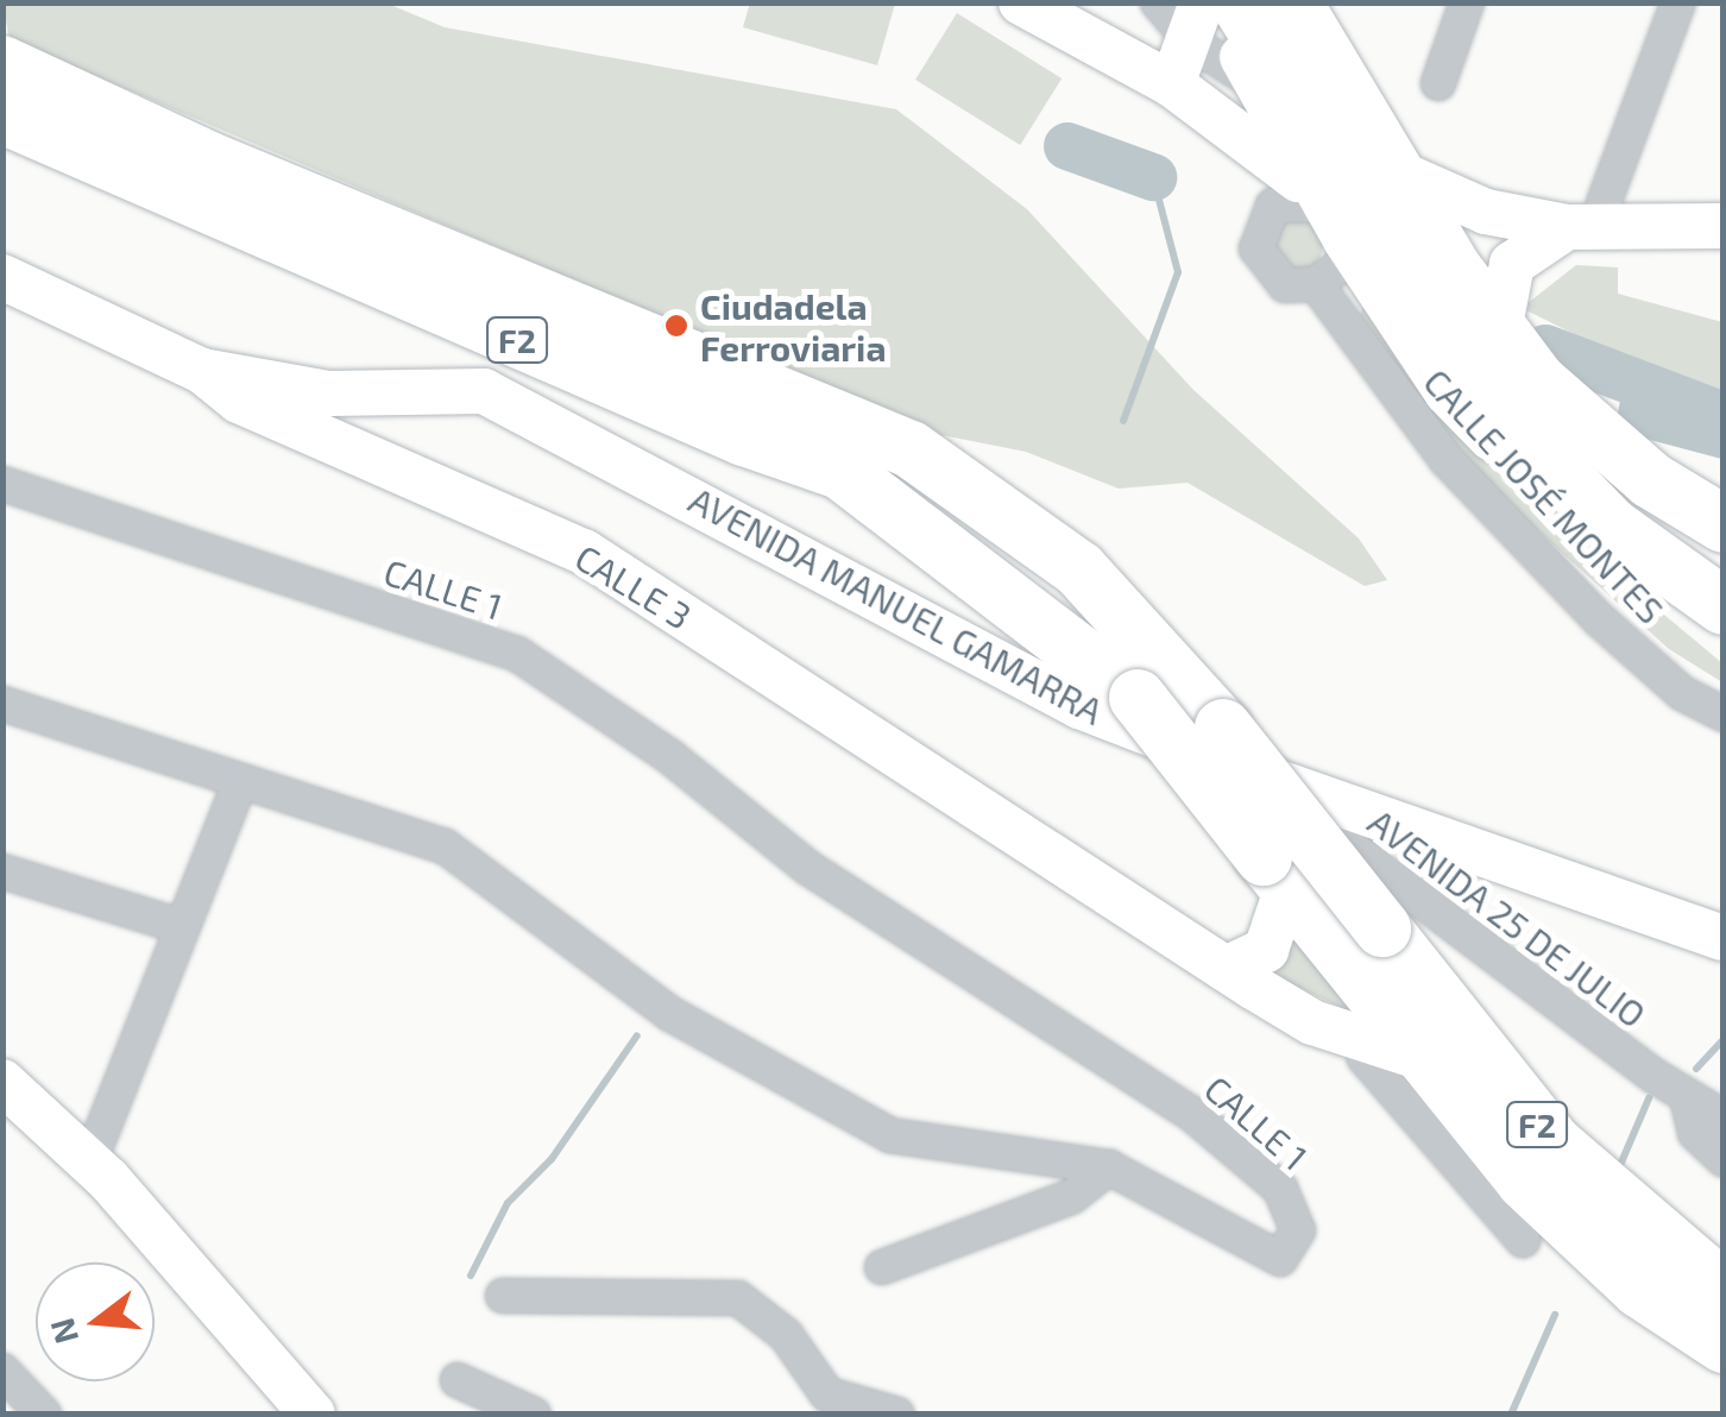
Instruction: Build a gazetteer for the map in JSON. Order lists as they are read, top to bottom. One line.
{"streets":{"highway":["F2"],"main road":["CALLE 3","AVENIDA MANUEL GAMARRA"],"street":["CALLE JOSÉ MONTES","CALLE 1","AVENIDA 25 DE JULIO"]},"crossings":[["F2","CALLE 3"],["CALLE 3","AVENIDA MANUEL GAMARRA"],["AVENIDA MANUEL GAMARRA","AVENIDA 25 DE JULIO"]],"places":["Ciudadela Ferroviaria"],"north":"left"}
